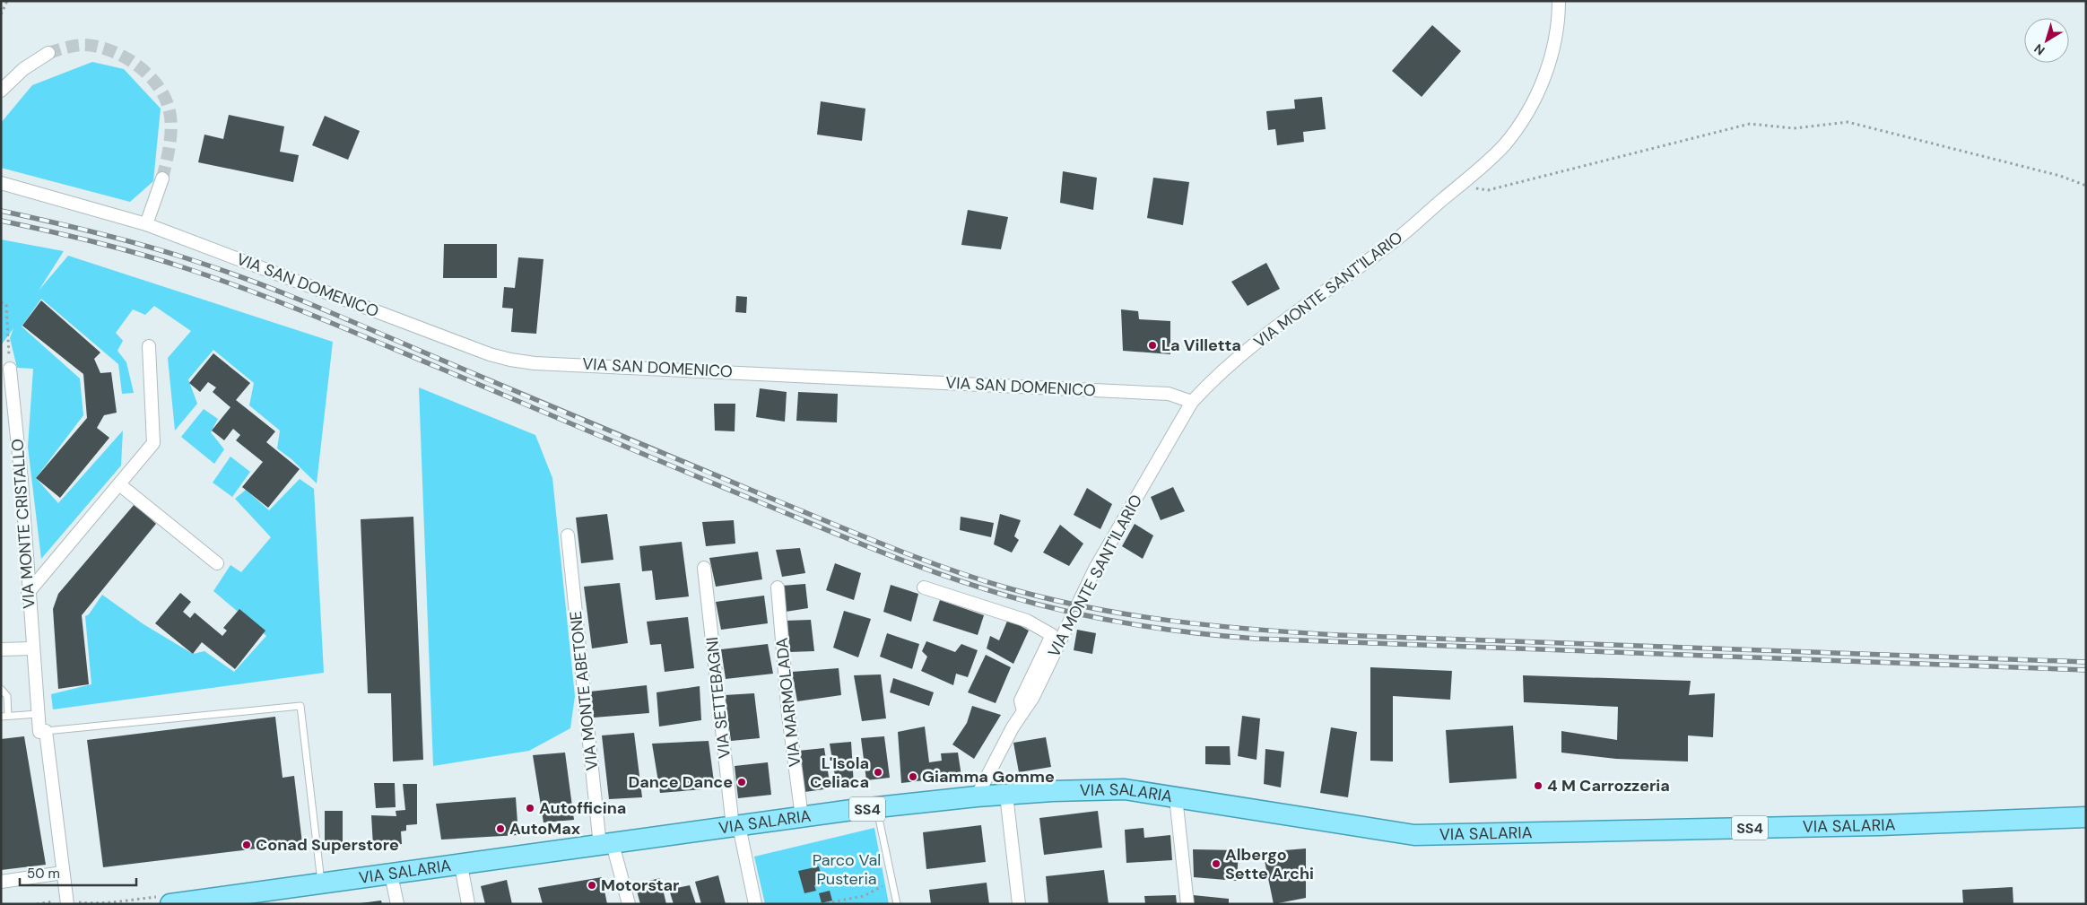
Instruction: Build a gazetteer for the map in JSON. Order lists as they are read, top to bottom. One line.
{"streets":{"main road":["VIA SALARIA","SS4"],"street":["VIA SAN DOMENICO","VIA MONTE SANT'ILARIO","VIA MONTE CRISTALLO","VIA MONTE ABETONE","VIA SETTEBAGNI","VIA MARMOLADA"]},"crossings":[["VIA SAN DOMENICO","VIA MONTE SANT'ILARIO"],["VIA MONTE SANT'ILARIO","VIA SALARIA"],["VIA MONTE ABETONE","VIA SALARIA"],["VIA SETTEBAGNI","VIA SALARIA"],["VIA MARMOLADA","VIA SALARIA"]],"parks":["Parco Val Pusteria"],"places":["La Villetta","L'Isola Celiaca","Giamma Gomme","Dance Dance","4 M Carrozzeria","Autofficina","AutoMax","Conad Superstore","Albergo Sette Archi","Motorstar"],"scale_bar":"50 m","north":"bottom left"}
